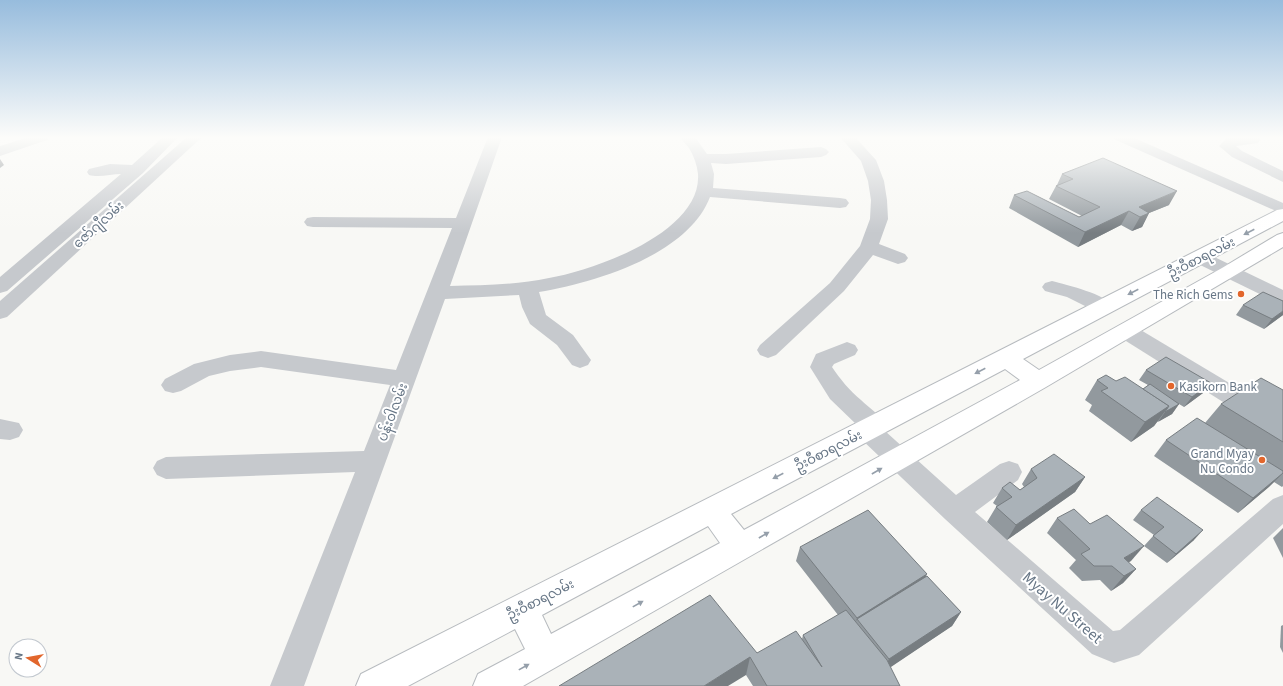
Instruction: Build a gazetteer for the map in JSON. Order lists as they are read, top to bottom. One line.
{"streets":{"main road":["ဦးဝီစာရလမ်း"],"street":["ဇော်ဂျီလမ်း","ပန်းဝါလမ်း","Myay Nu Street"]},"crossings":[["ဦးဝီစာရလမ်း","Myay Nu Street"]],"places":["The Rich Gems","Kasikorn Bank","Grand Myay Nu Condo"],"north":"left"}
